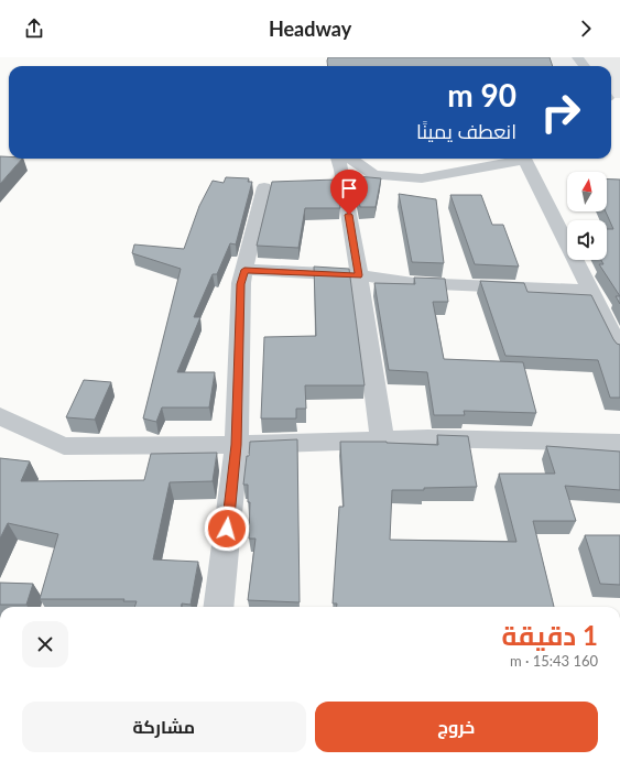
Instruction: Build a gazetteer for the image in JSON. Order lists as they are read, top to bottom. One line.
{"north":"top","page":{"header":"Headway","turn":["90 m","انعطف يمينًا"],"heading":["1 دقيقة","160 m · 15:43"],"buttons":["خروج","مشاركة"]}}
